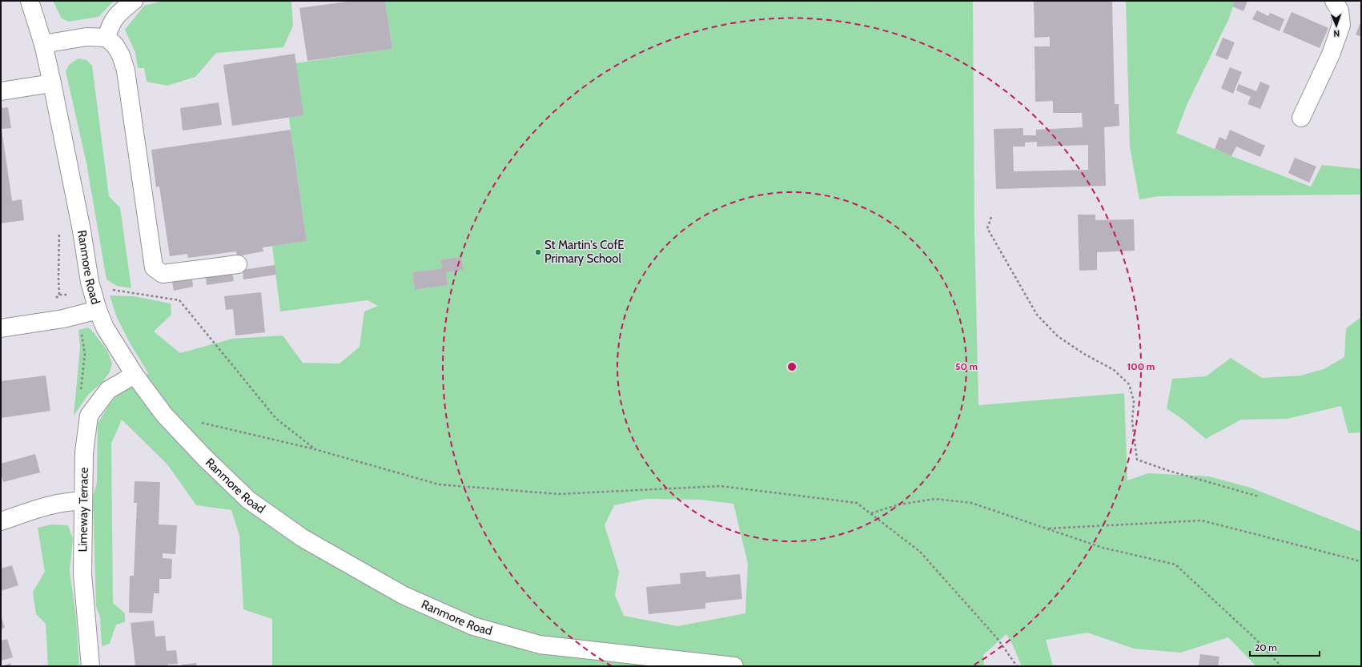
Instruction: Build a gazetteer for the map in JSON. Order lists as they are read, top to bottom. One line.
{"streets":{"street":["Ranmore Road","Limeway Terrace"]},"crossings":[["Ranmore Road","Limeway Terrace"]],"places":["St Martin's CofE Primary School"],"scale_bar":"20 m","north":"bottom","rings":["50 m","100 m"]}
